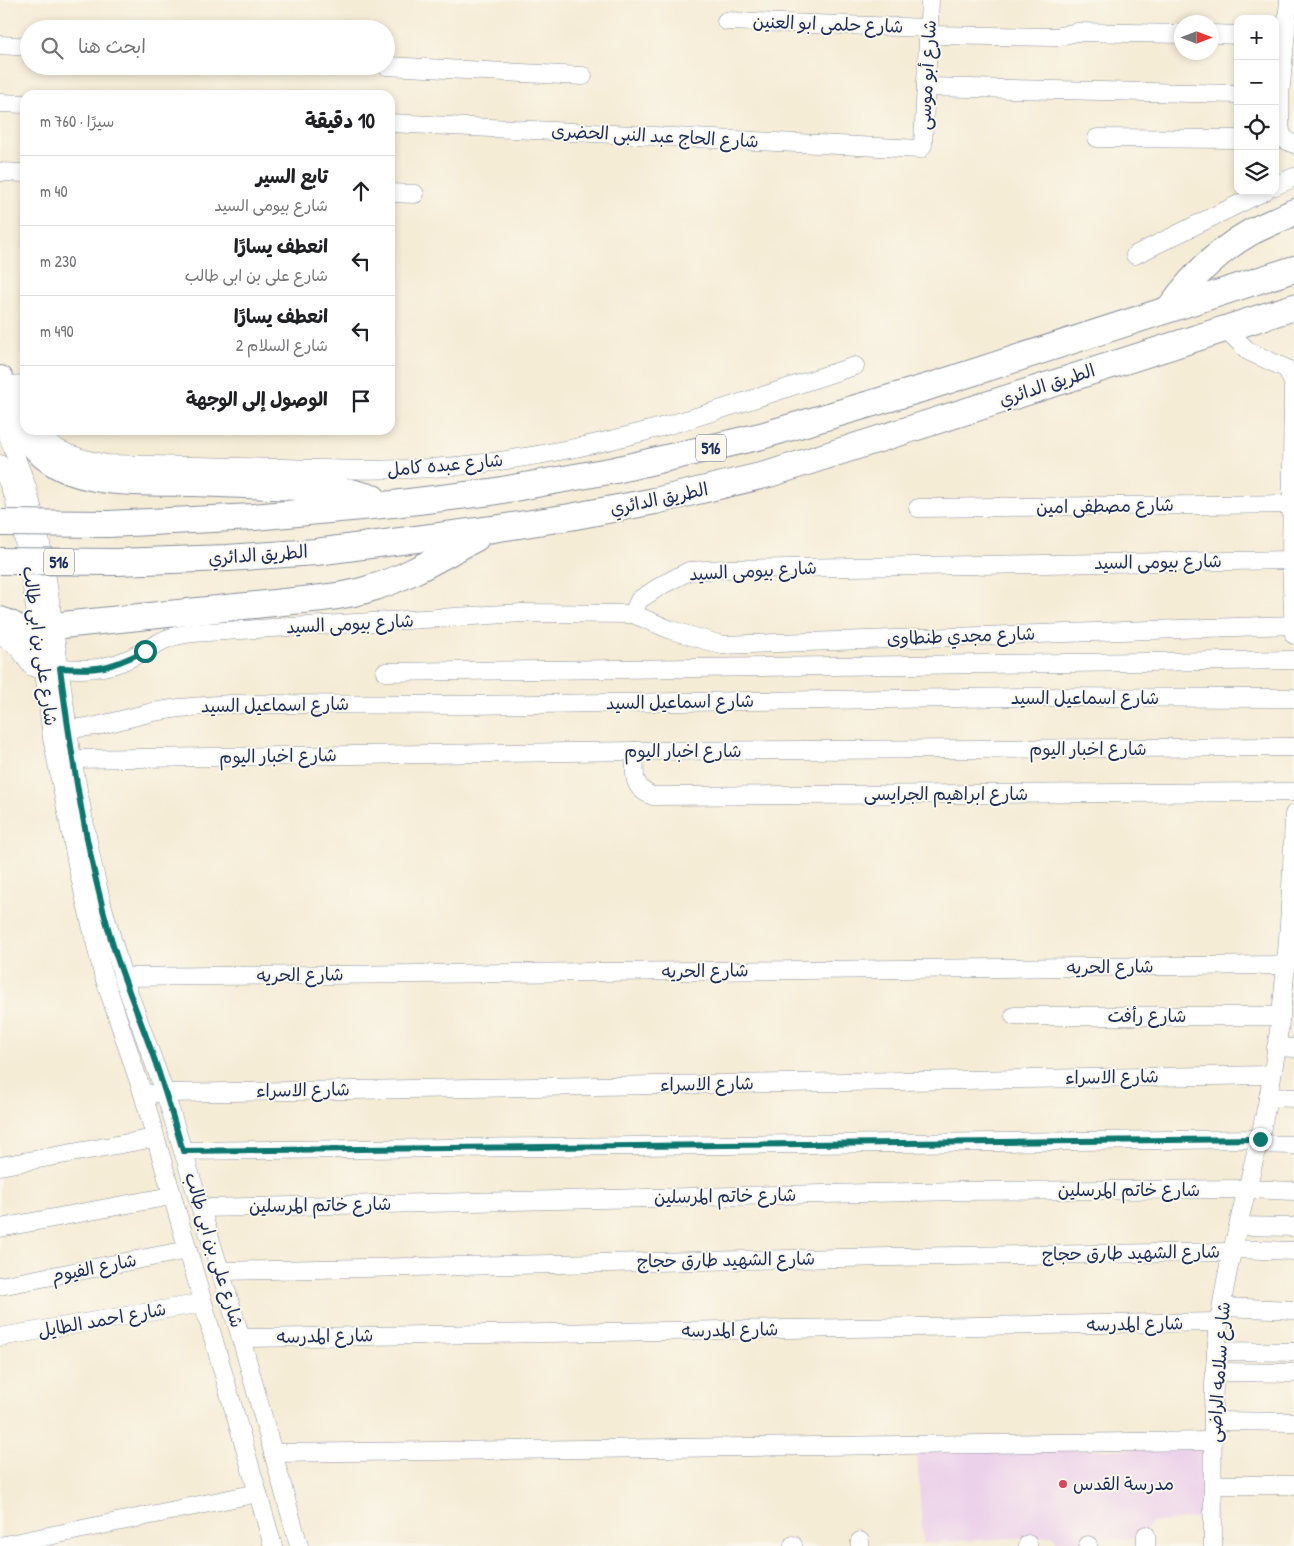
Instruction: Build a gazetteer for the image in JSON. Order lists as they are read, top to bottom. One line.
{"streets":{"highway":["الطريق الدائري","516"],"street":["شارع حلمى ابو العنين","شارع أبو موسى","شارع الحاج عبد النبى الحضرى","شارع عبده كامل","شارع مصطفى امين","شارع بيومى السيد","شارع مجدي طنطاوى","شارع على بن ابى طالب","شارع اسماعيل السيد","شارع اخبار اليوم","شارع ابراهيم الجرايسى","شارع الحريه","شارع رأفت","شارع الاسراء","شارع خاتم المرسلين","شارع الشهيد طارق حجاج","شارع الفيوم","شارع احمد الطايل","شارع المدرسه","شارع سلامه الراضى"]},"crossings":[["شارع حلمى ابو العنين","شارع أبو موسى"],["شارع أبو موسى","شارع الحاج عبد النبى الحضرى"],["شارع بيومى السيد","شارع مجدي طنطاوى"],["شارع بيومى السيد","شارع على بن ابى طالب"],["شارع على بن ابى طالب","شارع اسماعيل السيد"],["شارع على بن ابى طالب","شارع اخبار اليوم"],["شارع على بن ابى طالب","شارع الحريه"],["شارع على بن ابى طالب","شارع الاسراء"],["شارع على بن ابى طالب","شارع خاتم المرسلين"],["شارع على بن ابى طالب","شارع الشهيد طارق حجاج"],["شارع على بن ابى طالب","شارع الفيوم"],["شارع على بن ابى طالب","شارع احمد الطايل"],["شارع على بن ابى طالب","شارع المدرسه"],["شارع اخبار اليوم","شارع ابراهيم الجرايسى"],["شارع الحريه","شارع سلامه الراضى"],["شارع رأفت","شارع سلامه الراضى"],["شارع الاسراء","شارع سلامه الراضى"],["شارع خاتم المرسلين","شارع سلامه الراضى"],["شارع الشهيد طارق حجاج","شارع سلامه الراضى"],["شارع المدرسه","شارع سلامه الراضى"]],"places":["مدرسة القدس"],"north":"right","page":{"map_buttons":["+","−"],"search":"ابحث هنا","heading":["10 دقيقة","سيرًا · 760 m"],"list":[["تابع السير","شارع بيومى السيد","40 m"],["انعطف يسارًا","شارع على بن ابى طالب","230 m"],["انعطف يسارًا","شارع السلام 2","490 m"],"الوصول إلى الوجهة"]}}
